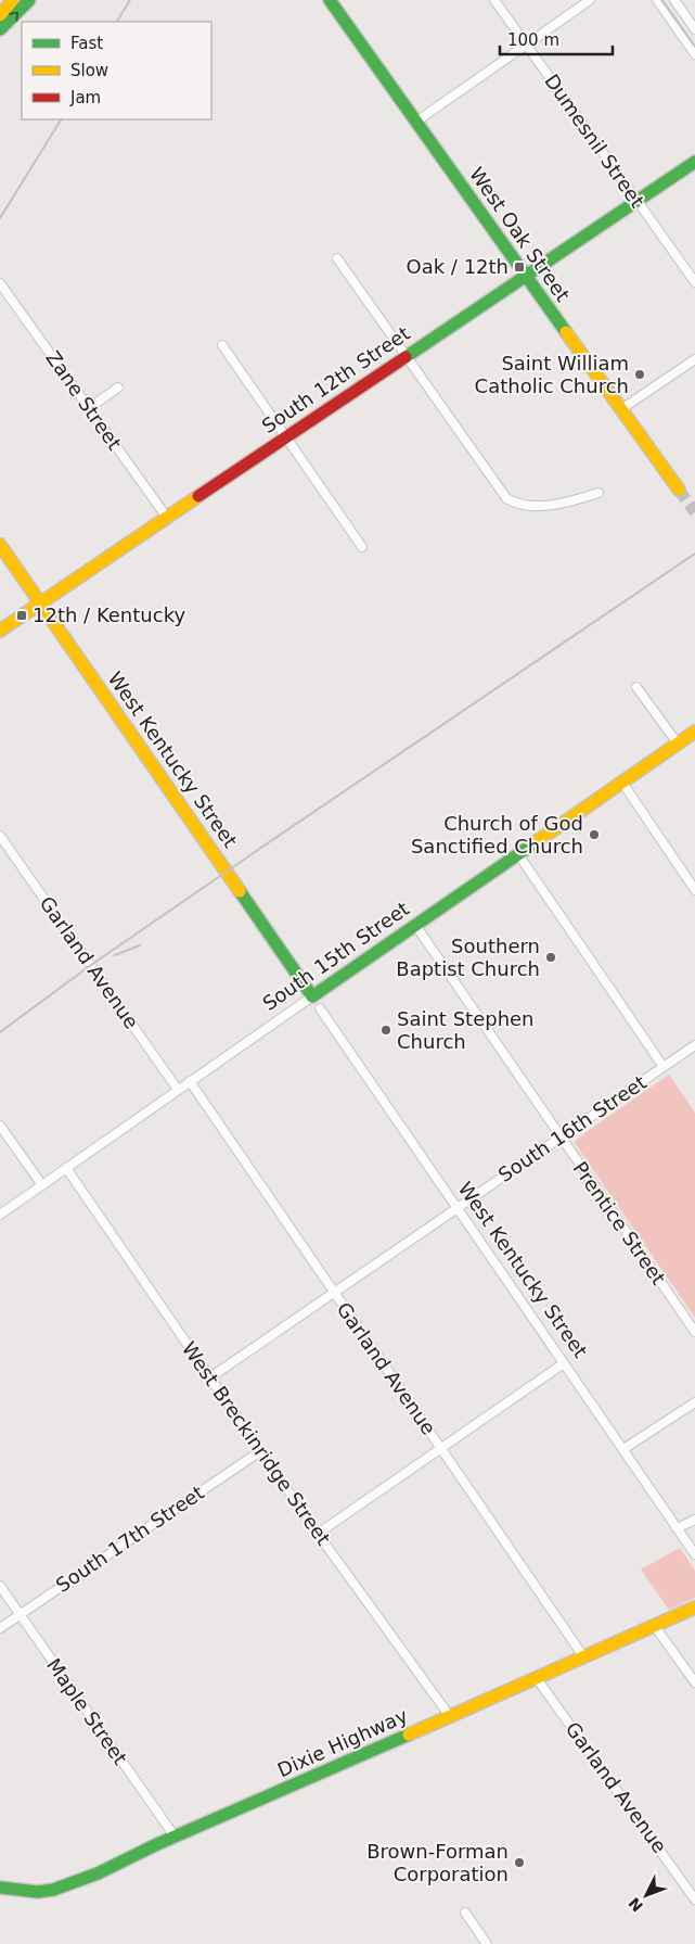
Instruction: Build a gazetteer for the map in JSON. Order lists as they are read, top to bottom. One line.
{"streets":{"street":["Dumesnil Street","West Oak Street","South 12th Street","Zane Street","West Kentucky Street","South 15th Street","Garland Avenue","South 16th Street","Prentice Street","West Breckinridge Street","South 17th Street","Maple Street","Dixie Highway"]},"crossings":[["Dumesnil Street","South 12th Street"],["West Oak Street","South 12th Street"],["South 12th Street","Zane Street"],["South 12th Street","West Kentucky Street"],["West Kentucky Street","South 15th Street"],["West Kentucky Street","South 16th Street"],["South 15th Street","Garland Avenue"],["South 15th Street","Prentice Street"],["South 15th Street","West Breckinridge Street"],["Garland Avenue","South 16th Street"],["Garland Avenue","Dixie Highway"],["South 16th Street","Prentice Street"],["South 16th Street","West Breckinridge Street"],["West Breckinridge Street","South 17th Street"],["West Breckinridge Street","Dixie Highway"],["South 17th Street","Maple Street"],["Maple Street","Dixie Highway"]],"places":{"transit":["Oak / 12th","12th / Kentucky"],"other":["Saint William Catholic Church","Church of God Sanctified Church","Southern Baptist Church","Saint Stephen Church","Brown-Forman Corporation"]},"legend":["Fast","Slow","Jam"],"scale_bar":"100 m","north":"bottom left"}
